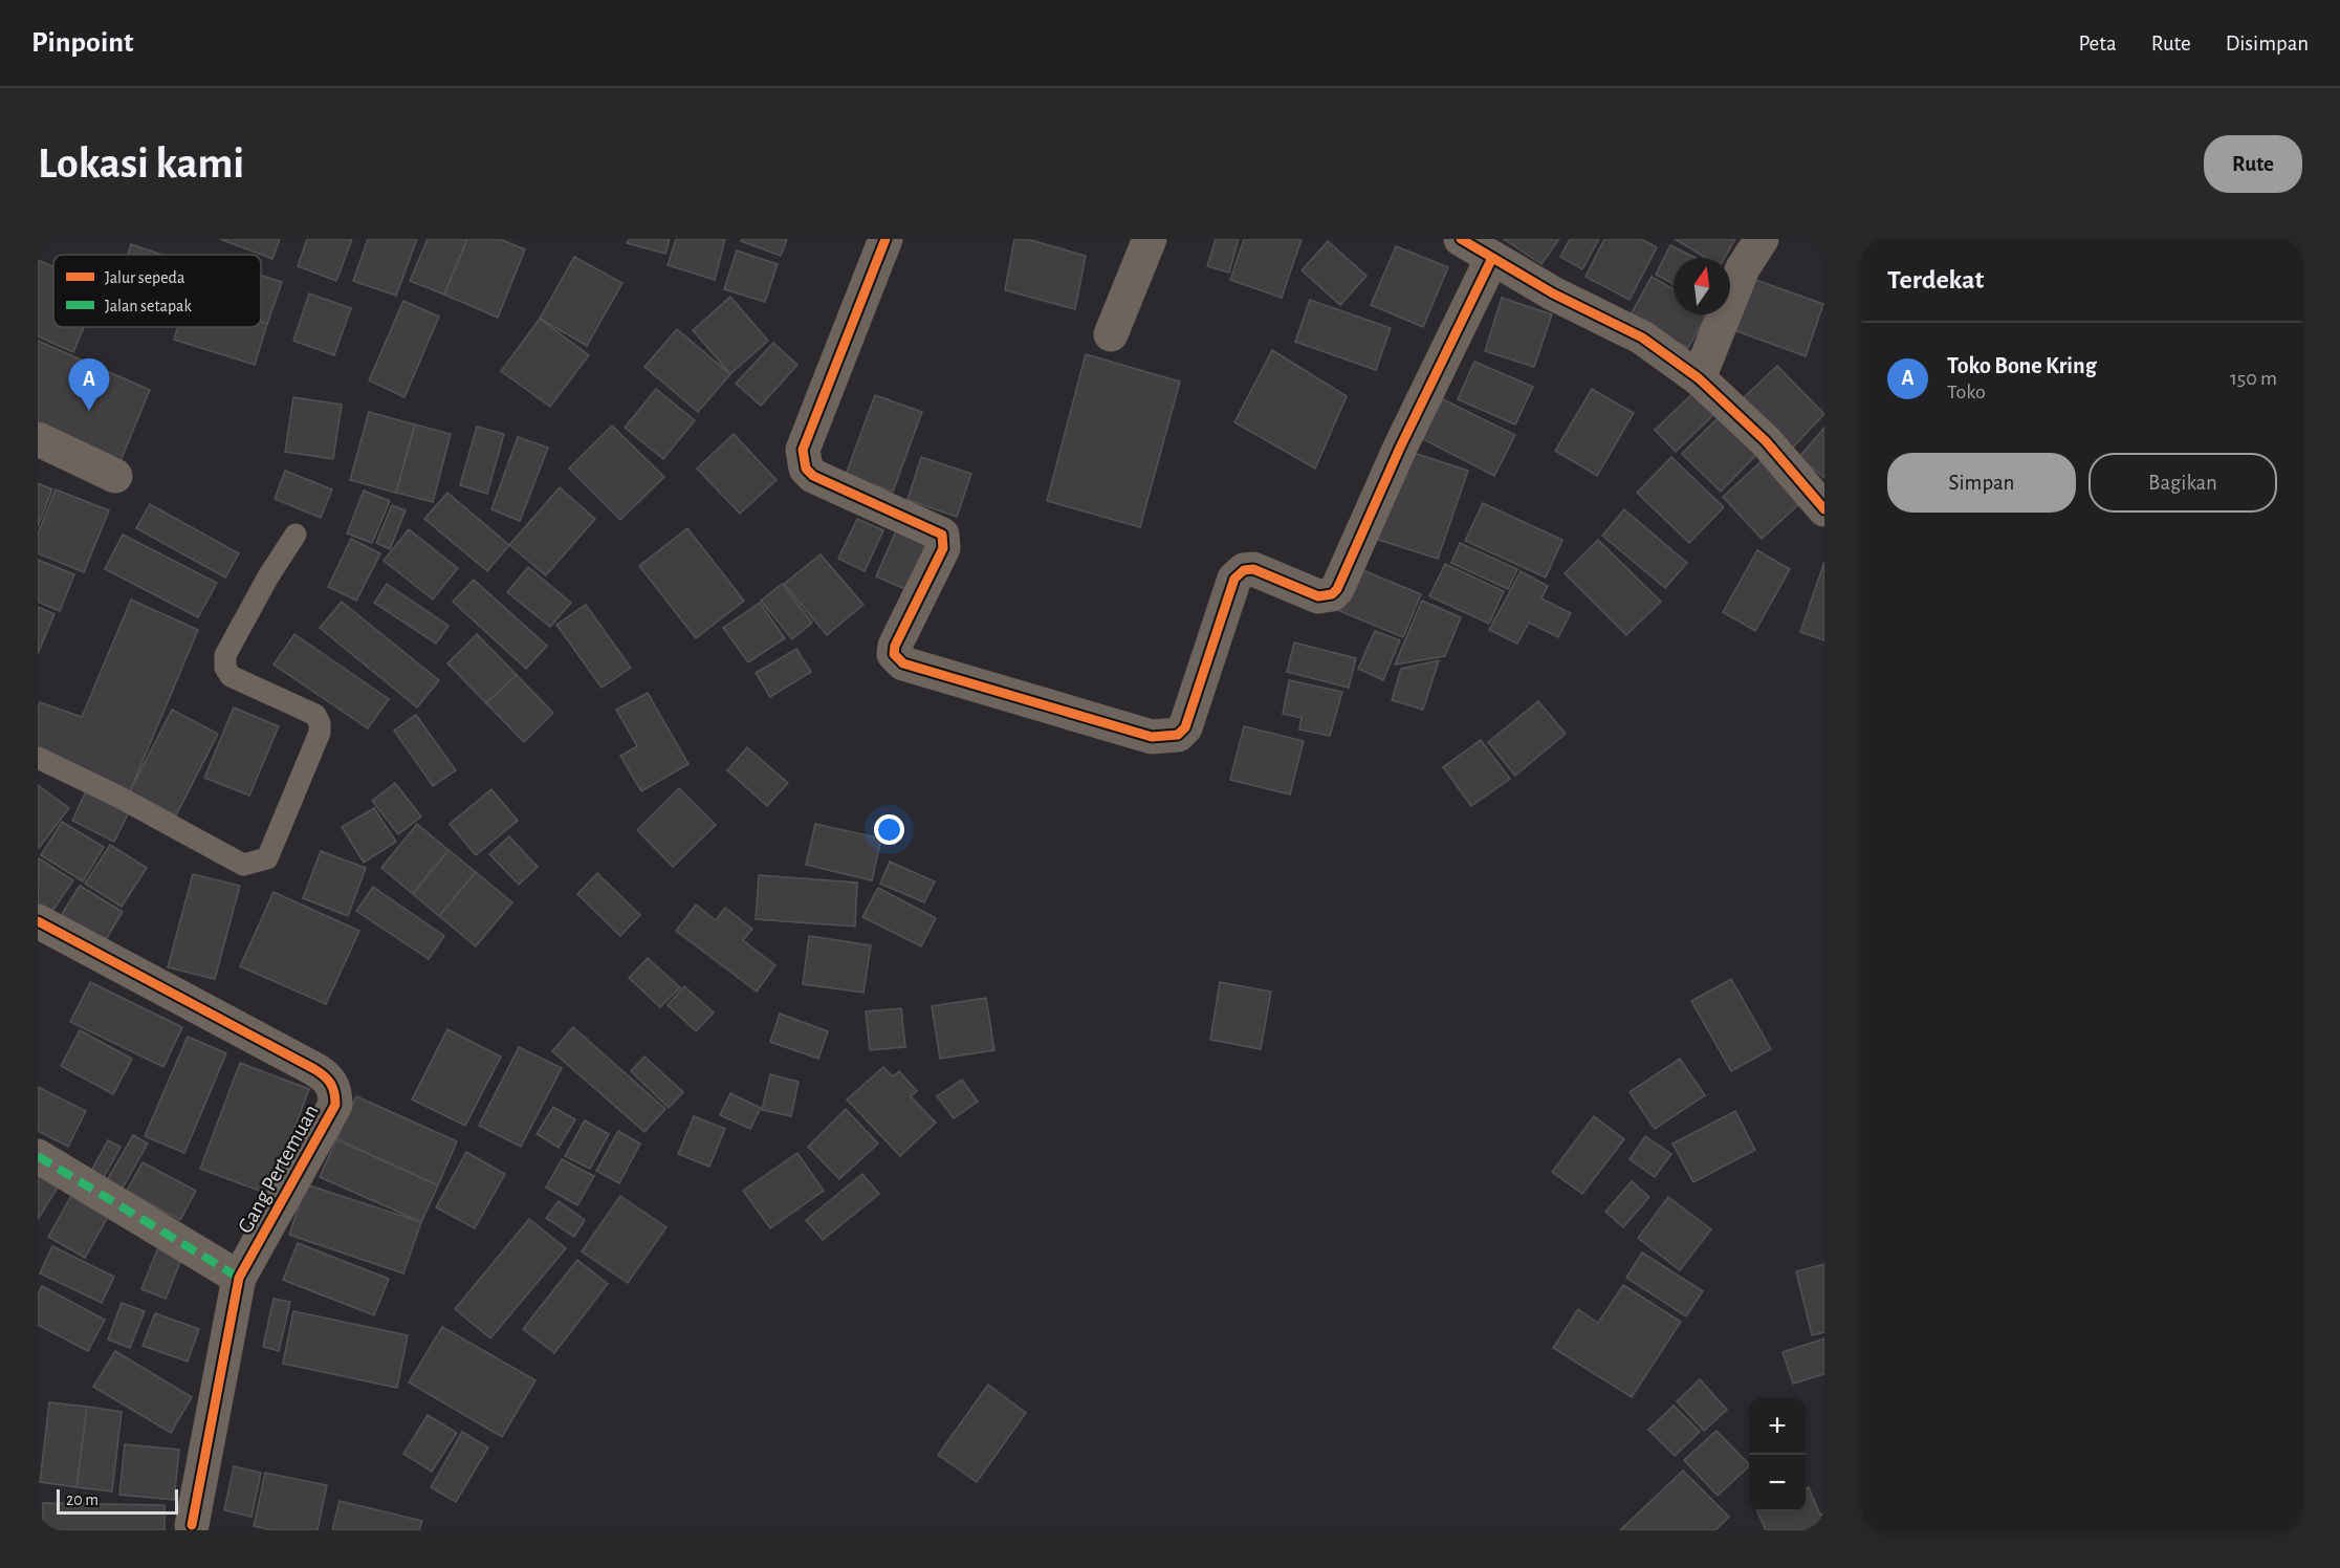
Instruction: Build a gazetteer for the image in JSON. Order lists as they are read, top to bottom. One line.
{"streets":{"street":["Gang Pertemuan"]},"legend":["Jalur sepeda","Jalan setapak"],"scale_bar":"20 m","north":"top","page":{"header":"Pinpoint","nav":["Peta","Rute","Disimpan"],"buttons":["Rute",["Simpan","Bagikan"]],"title":"Lokasi kami","heading":"Terdekat","list":[{"mark":"A","name":"Toko Bone Kring","note":"Toko","value":"150 m"}],"pins":"A","map_buttons":["+","−"],"scale":"20 m"}}
